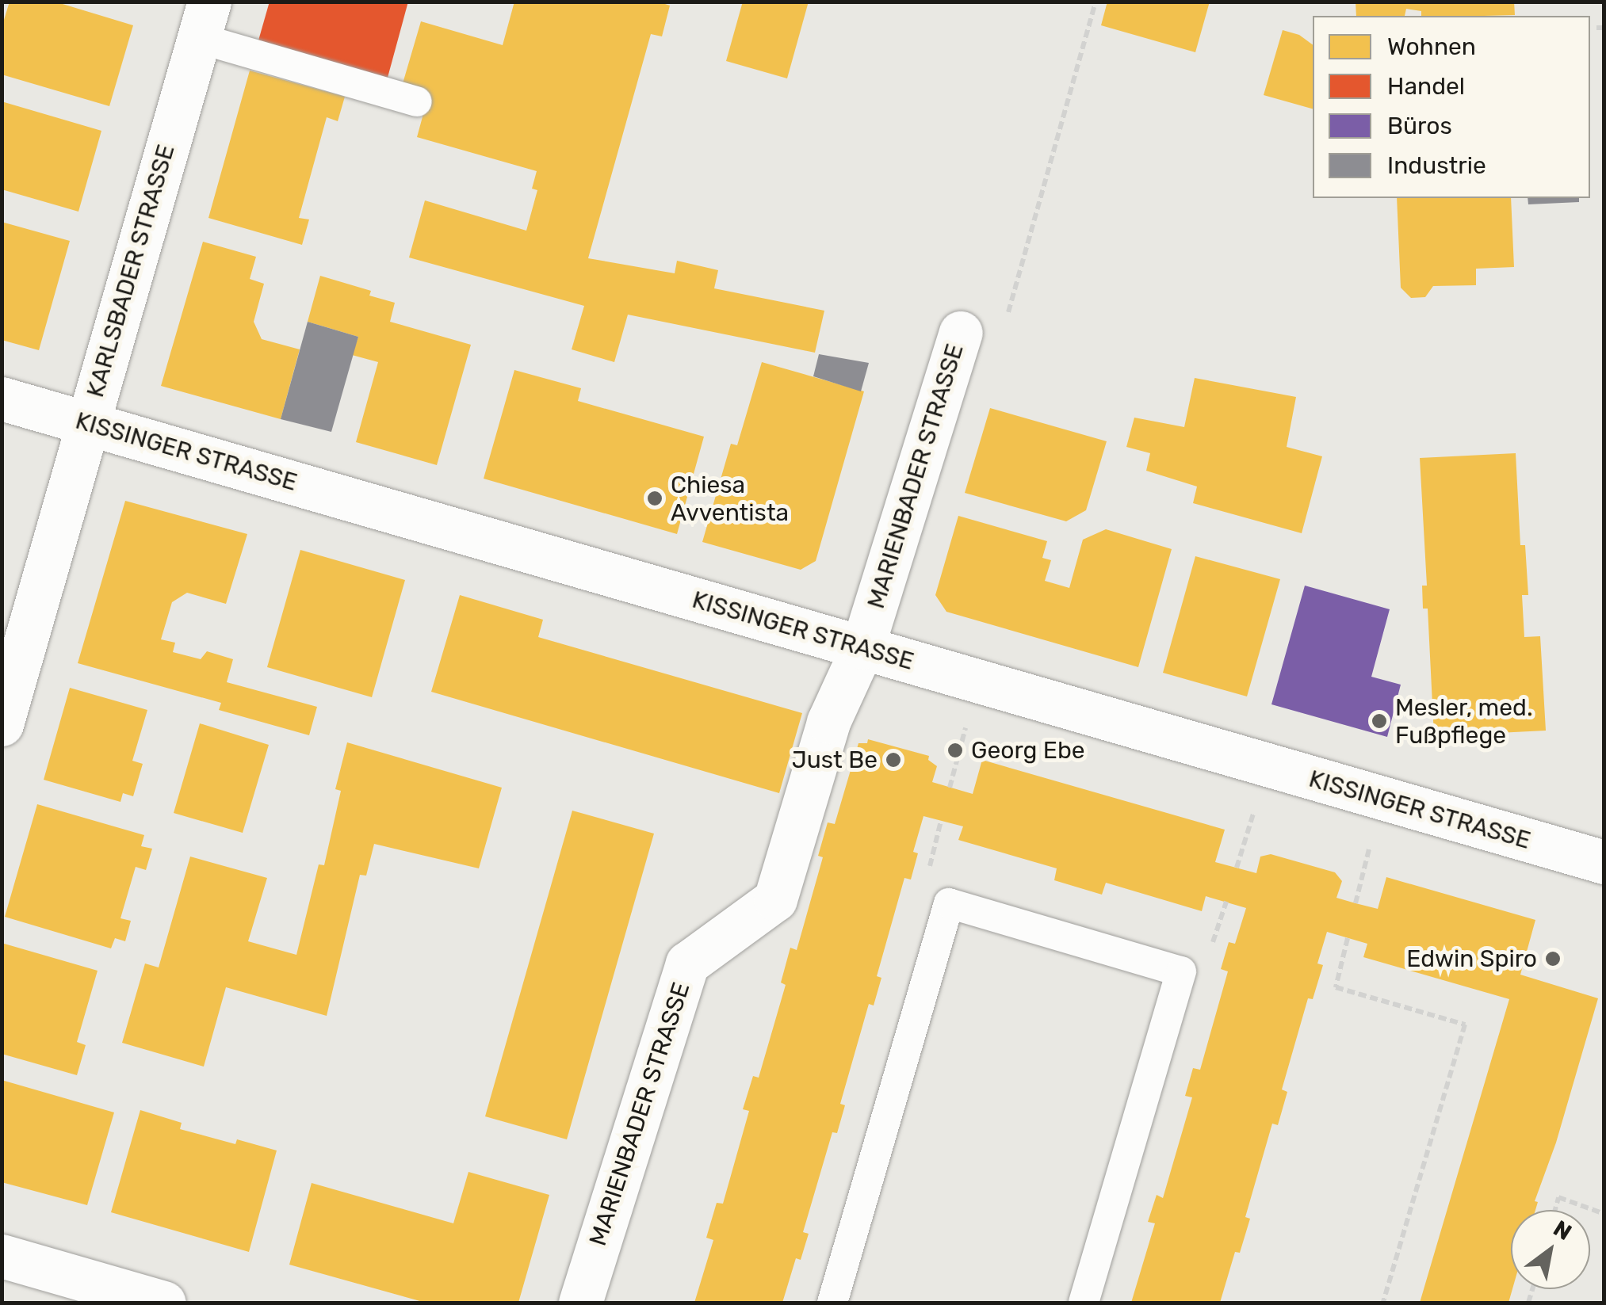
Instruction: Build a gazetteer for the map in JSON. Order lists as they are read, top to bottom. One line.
{"streets":{"street":["KARLSBADER STRASSE","KISSINGER STRASSE","MARIENBADER STRASSE"]},"crossings":[["KARLSBADER STRASSE","KISSINGER STRASSE"],["KISSINGER STRASSE","MARIENBADER STRASSE"]],"places":["Chiesa Avventista","Mesler, med. Fußpflege","Georg Ebe","Just Be","Edwin Spiro"],"legend":["Wohnen","Handel","Büros","Industrie"],"north":"top right"}
